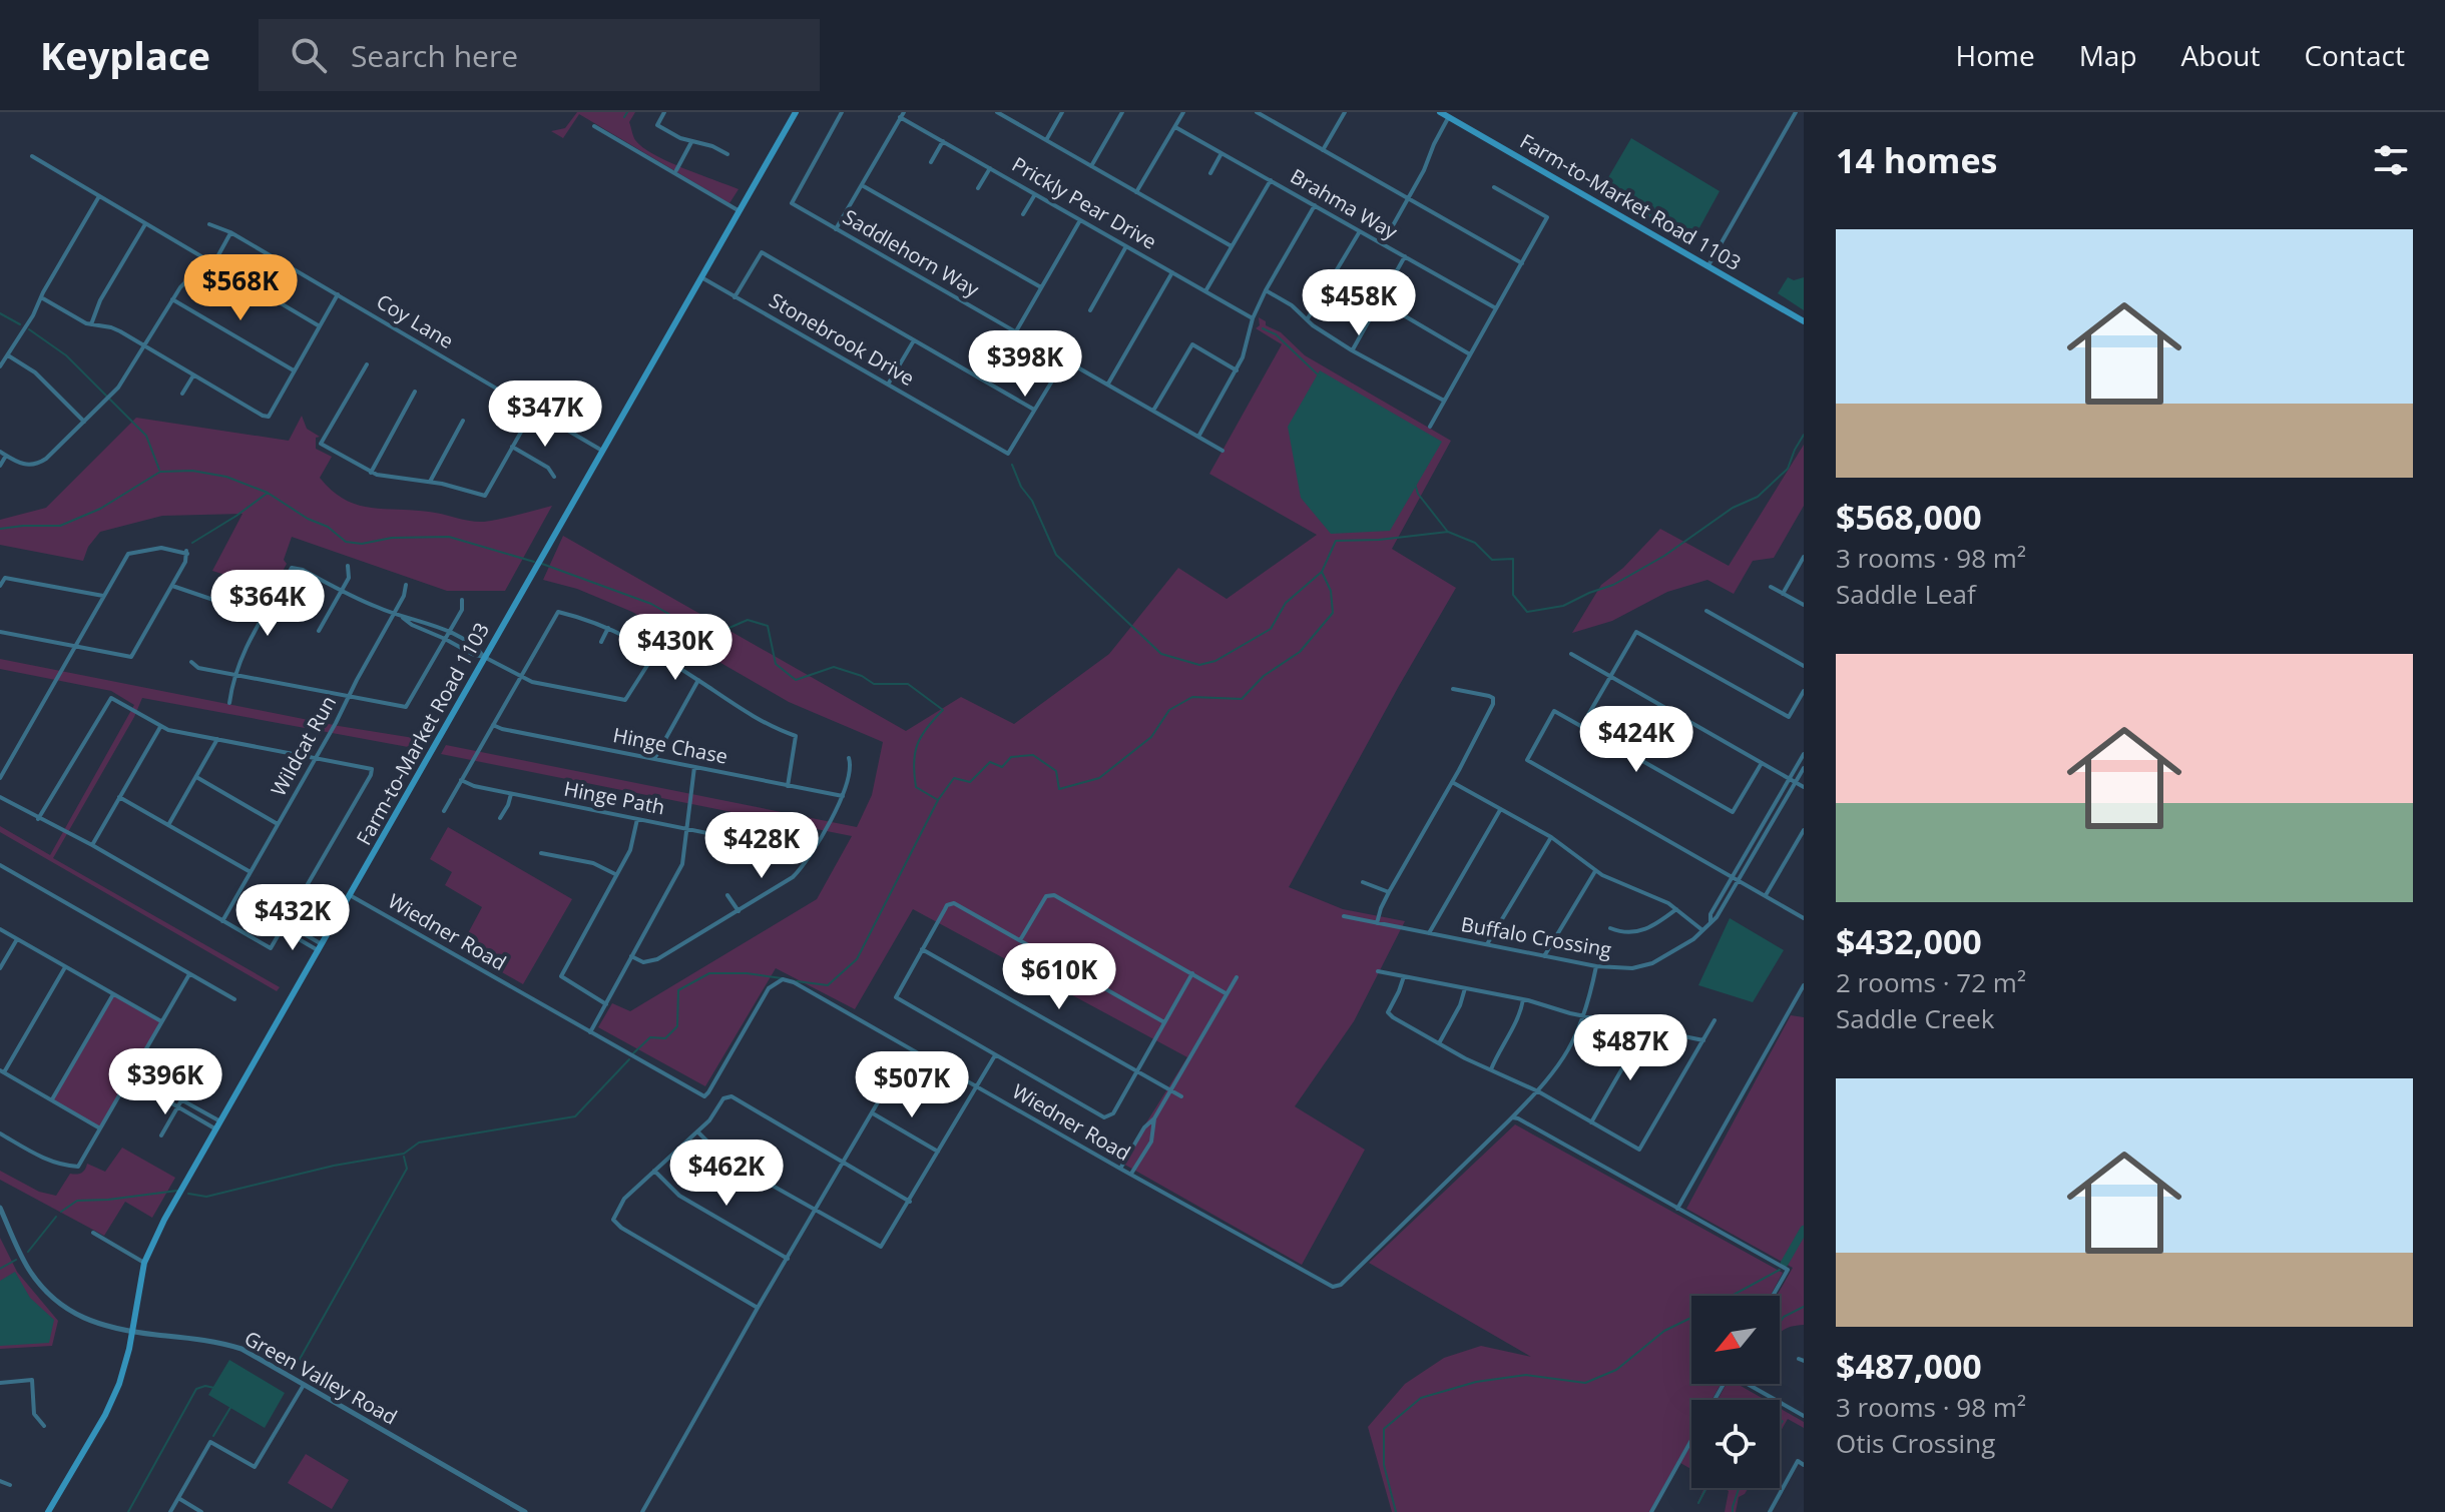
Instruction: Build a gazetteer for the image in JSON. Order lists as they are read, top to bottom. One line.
{"streets":{"main road":["Farm-to-Market Road 1103"],"street":["Prickly Pear Drive","Brahma Way","Saddlehorn Way","Coy Lane","Stonebrook Drive","Wildcat Run","Hinge Chase","Hinge Path","Wiedner Road","Buffalo Crossing","Green Valley Road"]},"crossings":[["Farm-to-Market Road 1103","Coy Lane"],["Farm-to-Market Road 1103","Stonebrook Drive"],["Farm-to-Market Road 1103","Wiedner Road"],["Farm-to-Market Road 1103","Green Valley Road"]],"north":"bottom left","page":{"header":"Keyplace","search":"Search here","nav":["Home","Map","About","Contact"],"heading":"14 homes","list":[{"name":"$568,000","note":"3 rooms · 98 m² · Saddle Leaf"},{"name":"$432,000","note":"2 rooms · 72 m² · Saddle Creek"},{"name":"$487,000","note":"3 rooms · 98 m² · Otis Crossing"}],"price":["$568K","$458K","$398K","$347K","$364K","$430K","$424K","$428K","$432K","$610K","$487K","$396K","$507K","$462K"]}}
